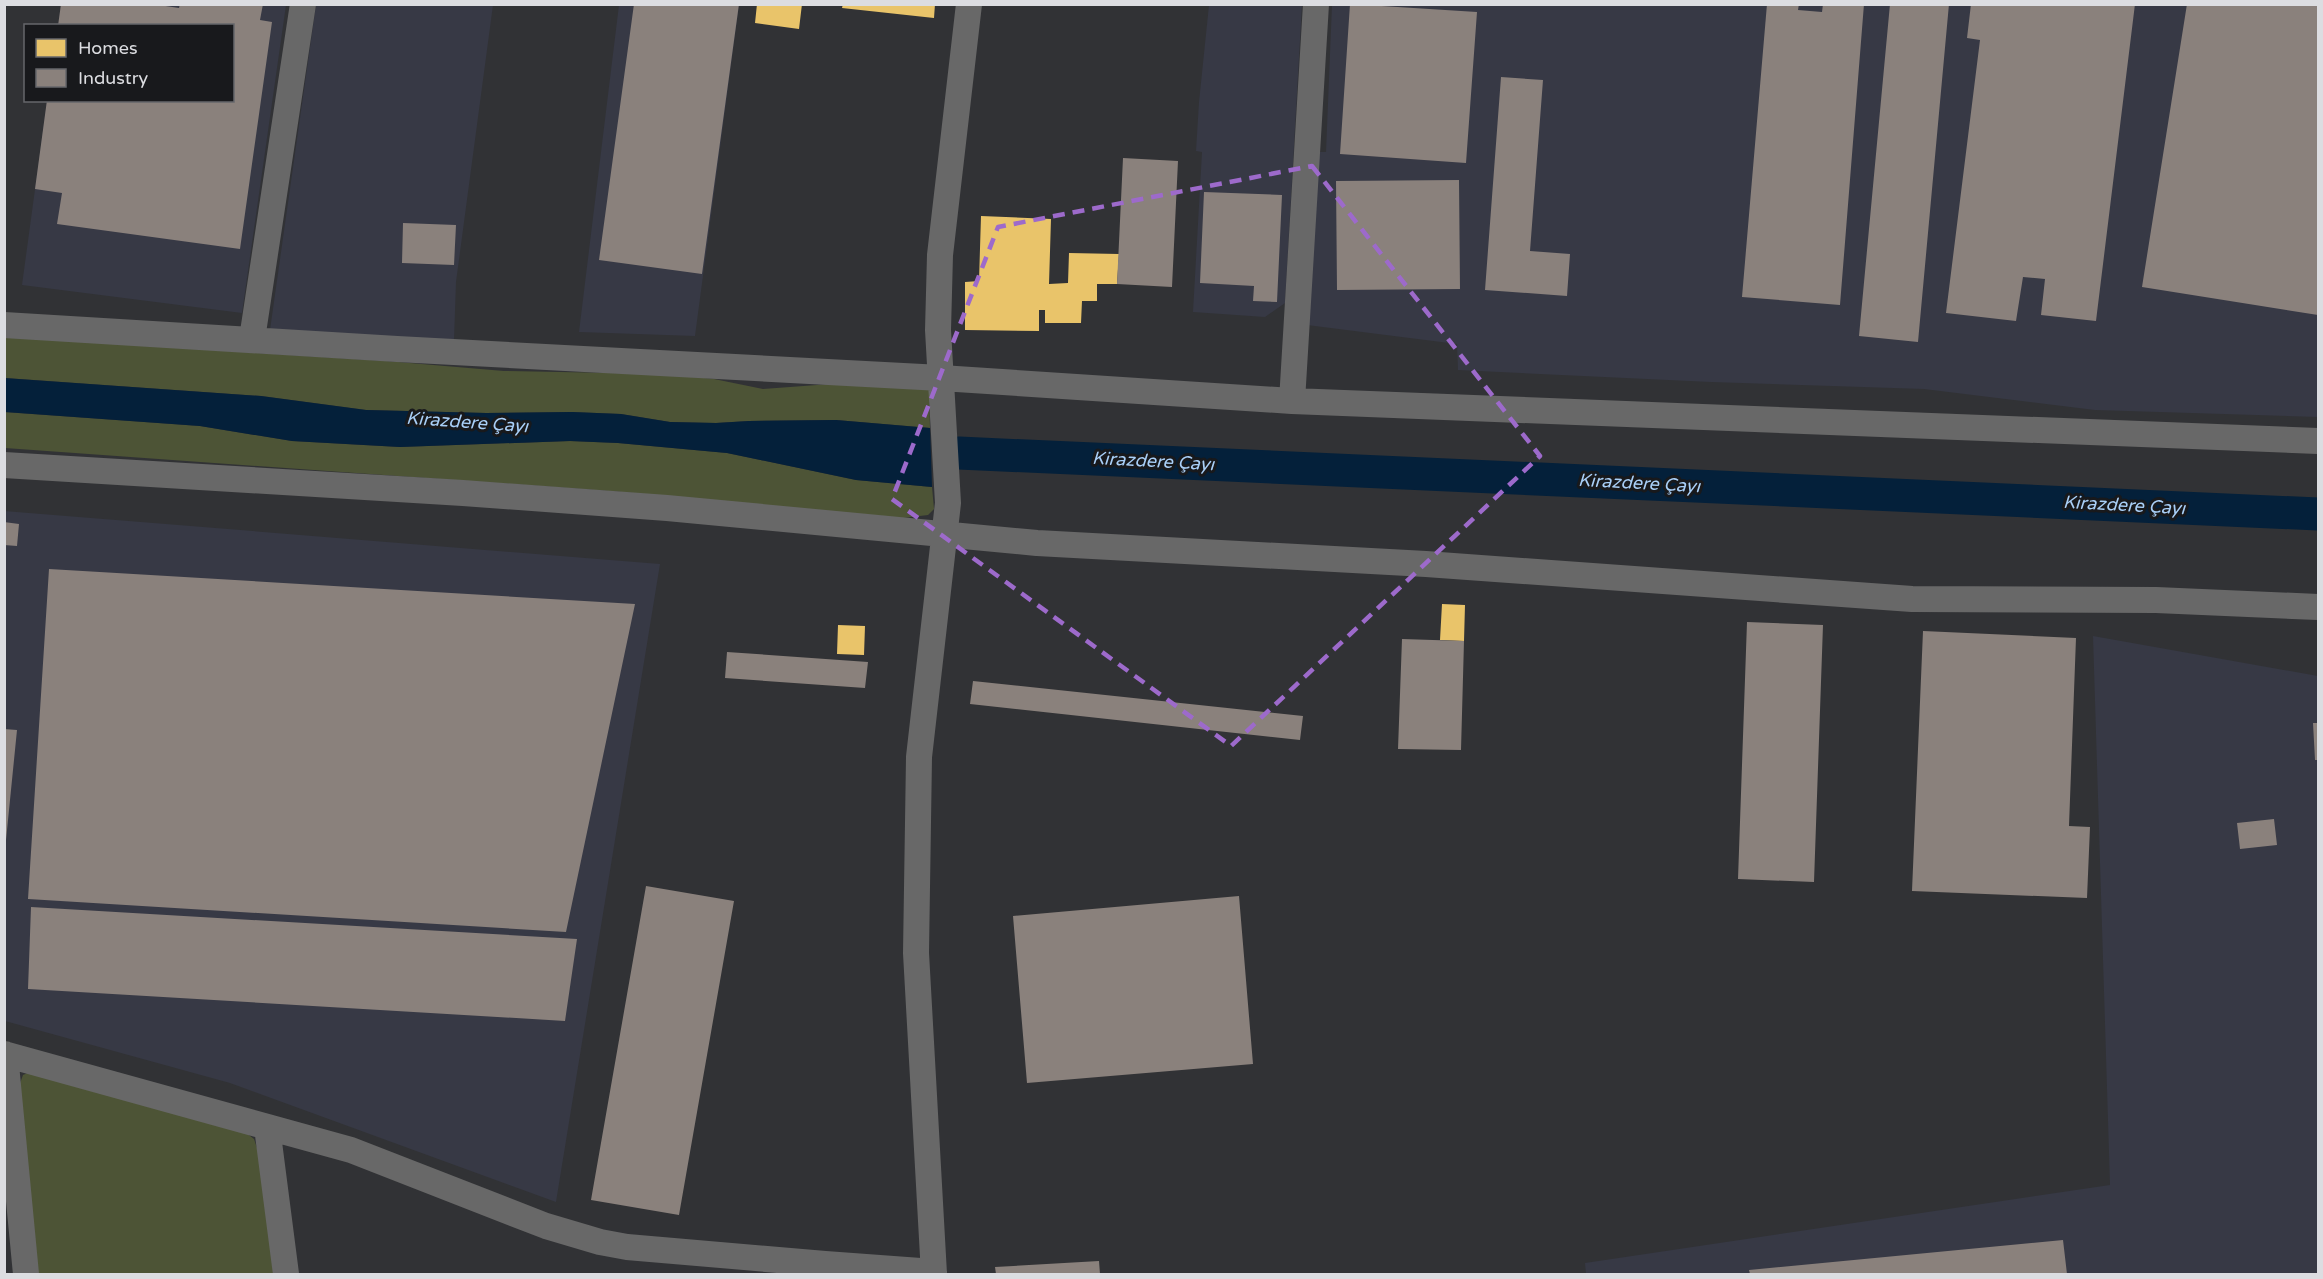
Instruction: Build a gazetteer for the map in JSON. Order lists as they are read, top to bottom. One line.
{"water":["Kirazdere Çayı"],"legend":["Homes","Industry"]}
